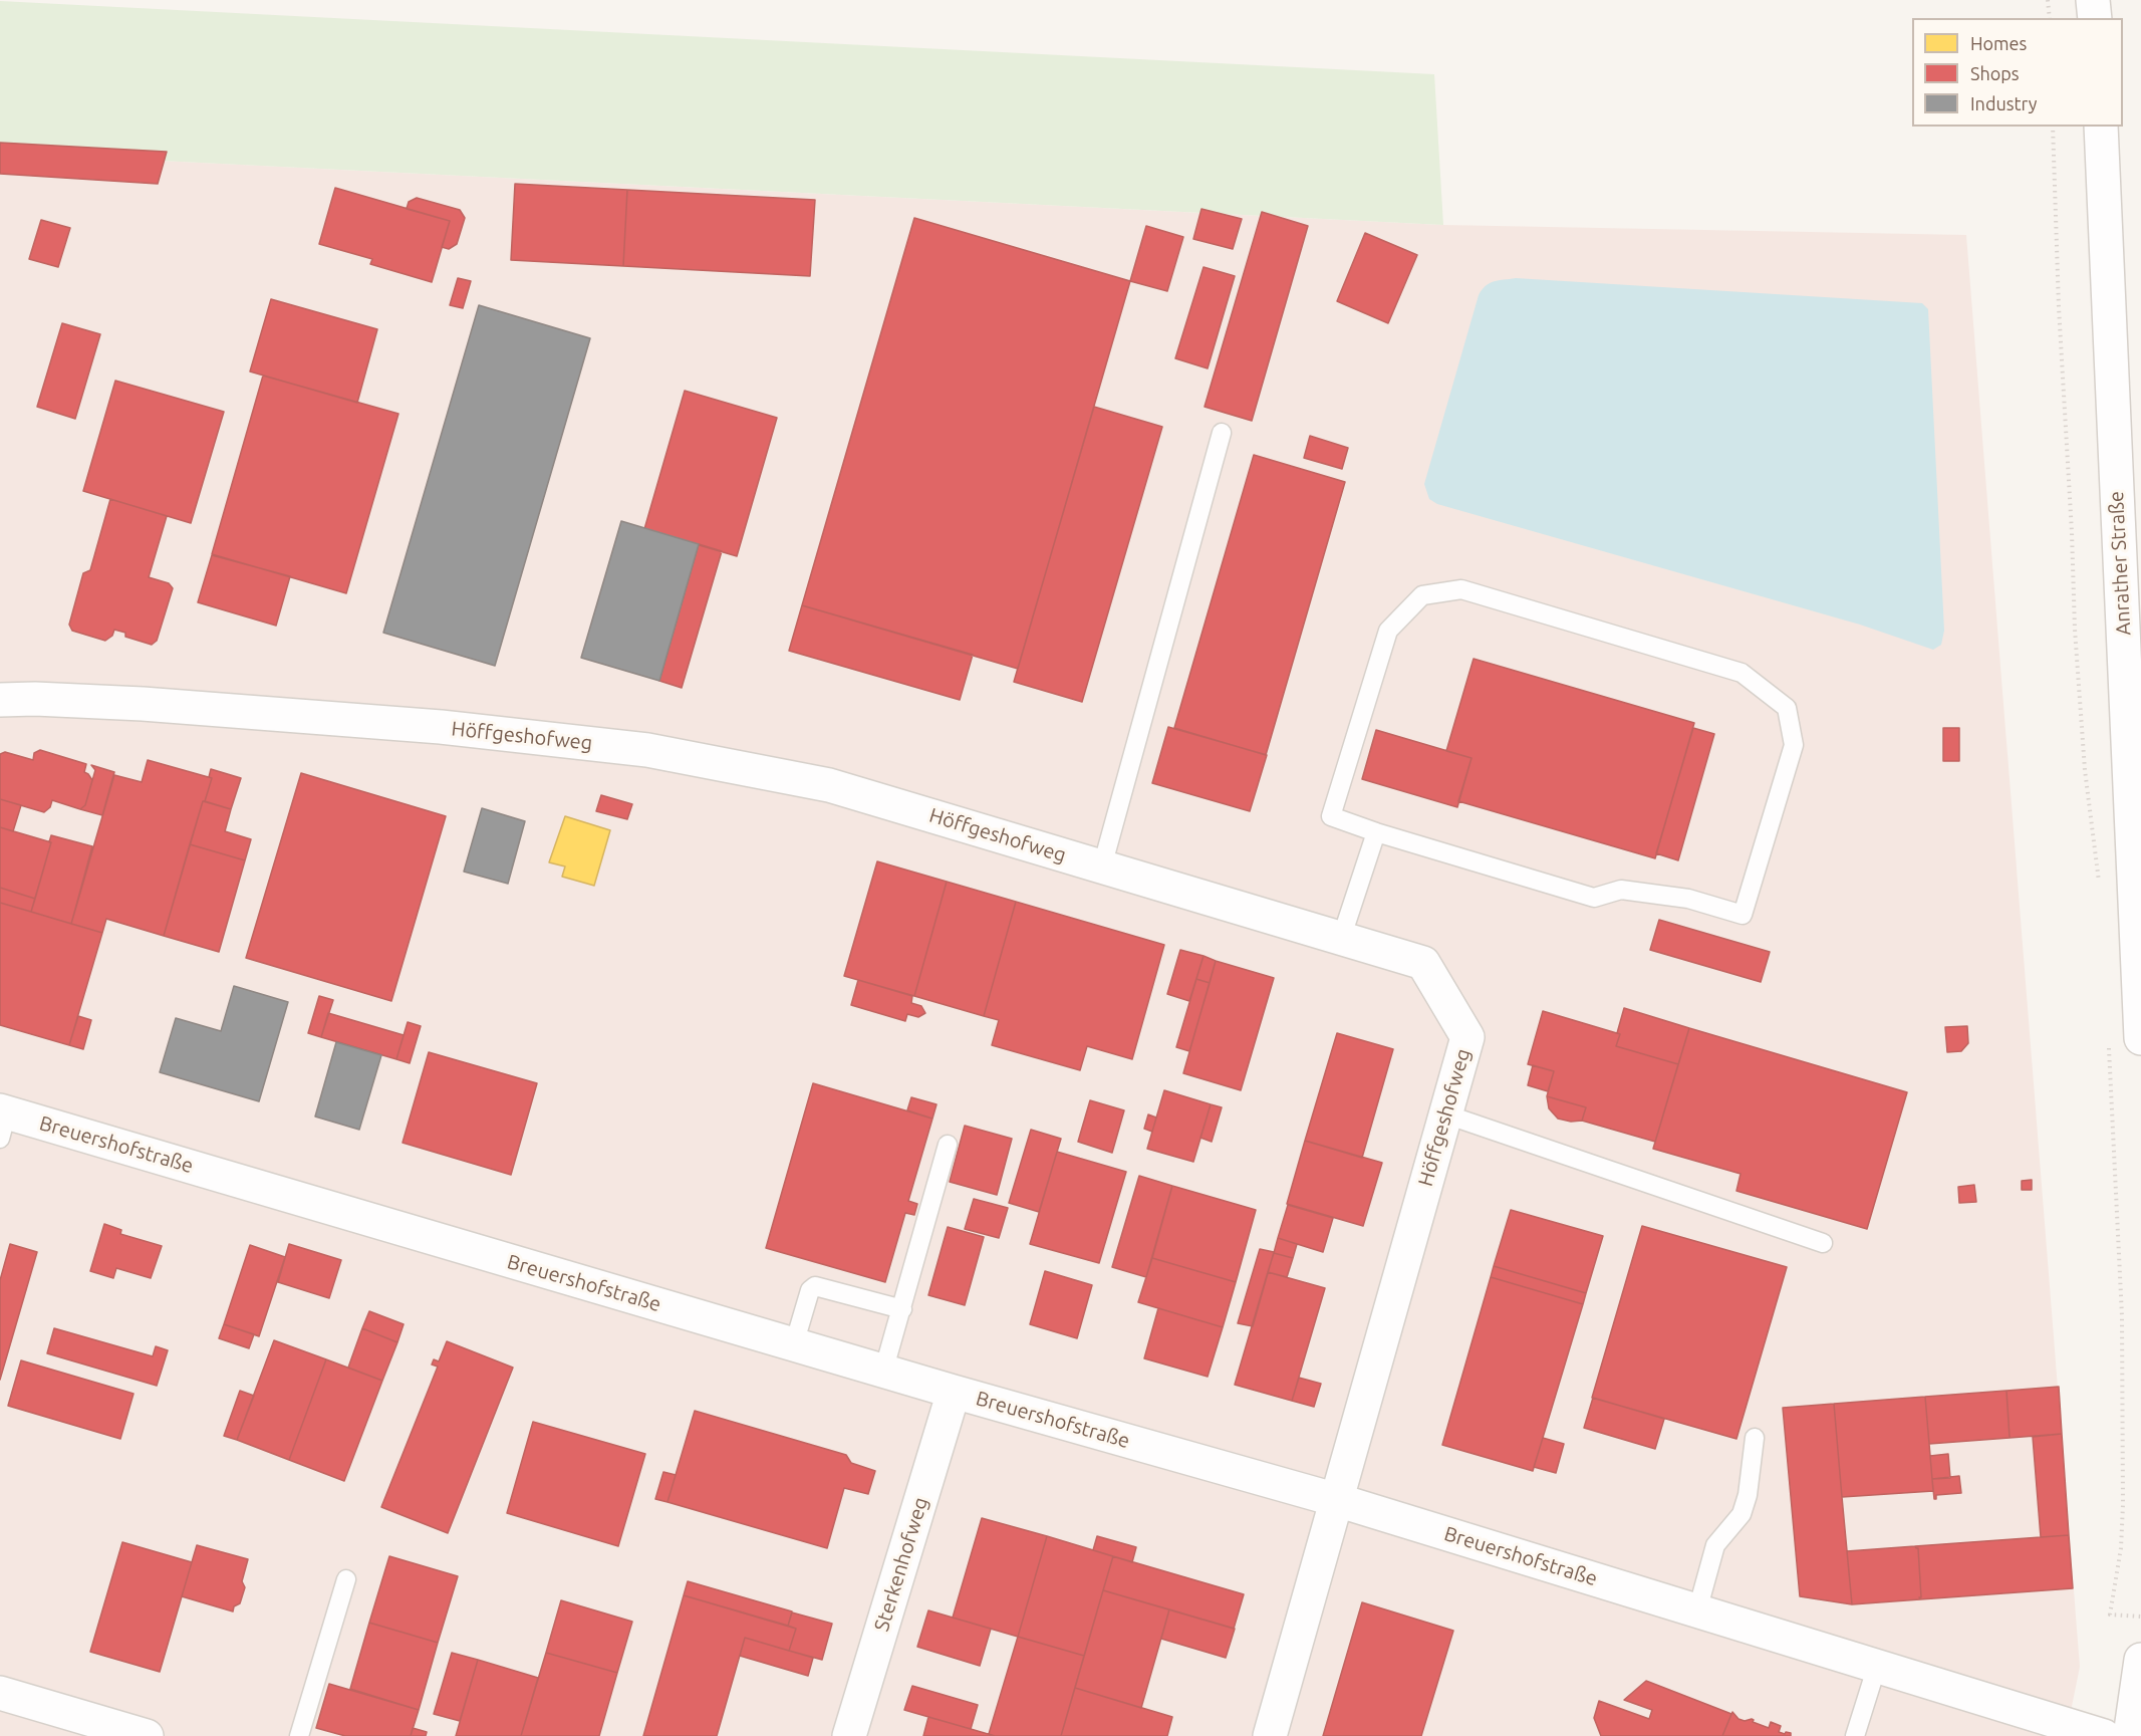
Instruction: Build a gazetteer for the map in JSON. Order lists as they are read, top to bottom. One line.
{"streets":{"street":["Anrather Straße","Höffgeshofweg","Breuershofstraße","Sterkenhofweg"]},"crossings":[["Höffgeshofweg","Breuershofstraße"],["Breuershofstraße","Sterkenhofweg"]],"legend":["Homes","Shops","Industry"]}
